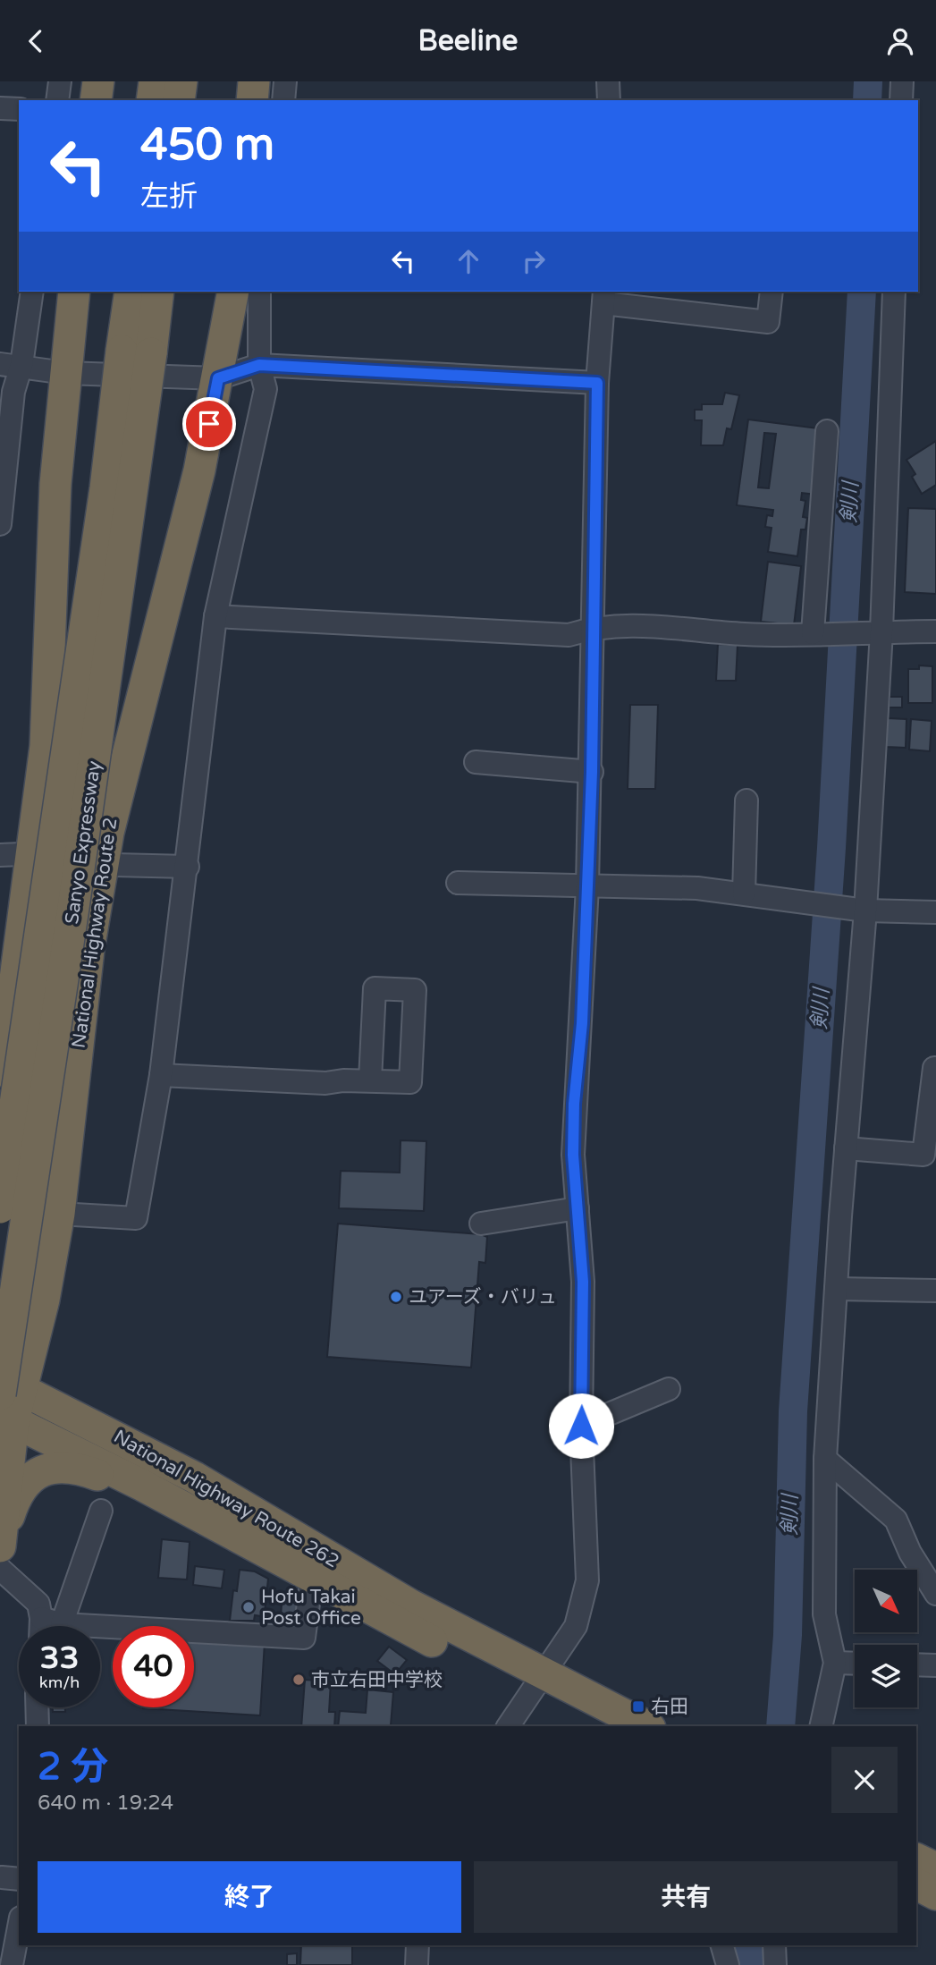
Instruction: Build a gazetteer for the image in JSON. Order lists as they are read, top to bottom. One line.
{"streets":{"highway":["Sanyo Expressway","National Highway Route 2","National Highway Route 262"]},"crossings":[["Sanyo Expressway","National Highway Route 2"],["Sanyo Expressway","National Highway Route 262"],["National Highway Route 2","National Highway Route 262"]],"water":["剣川"],"places":{"other":["ユアーズ・バリュ","Hofu Takai Post Office","市立右田中学校"],"transit":["右田"]},"north":"bottom right","page":{"header":"Beeline","turn":["450 m","左折"],"speed":"33 km/h","limit":"40","heading":["2 分","640 m · 19:24"],"buttons":["終了","共有"]}}
